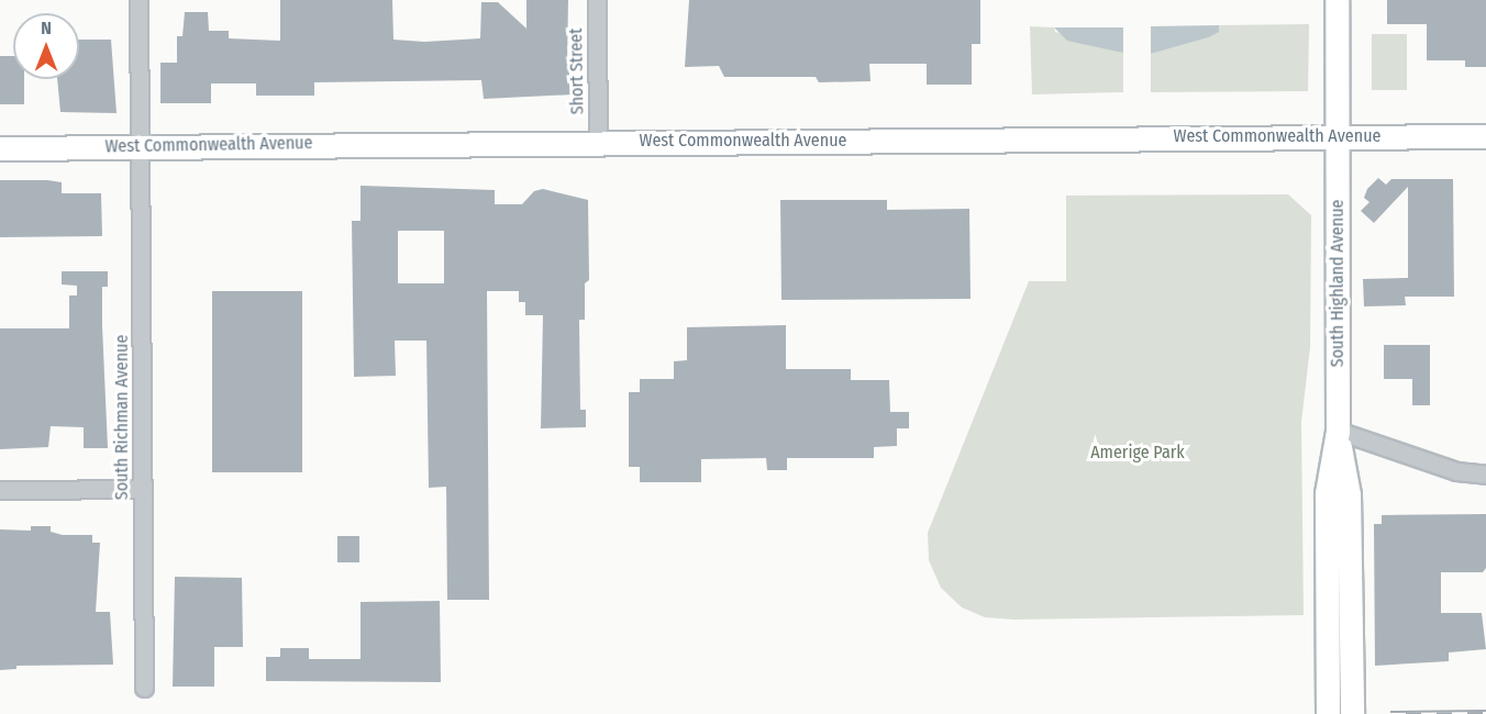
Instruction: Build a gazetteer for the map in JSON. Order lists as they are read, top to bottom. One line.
{"streets":{"main road":["West Commonwealth Avenue","South Highland Avenue"],"street":["Short Street","South Richman Avenue"]},"crossings":[["Short Street","West Commonwealth Avenue"],["West Commonwealth Avenue","South Highland Avenue"],["West Commonwealth Avenue","South Richman Avenue"]],"parks":["Amerige Park"],"north":"top"}
